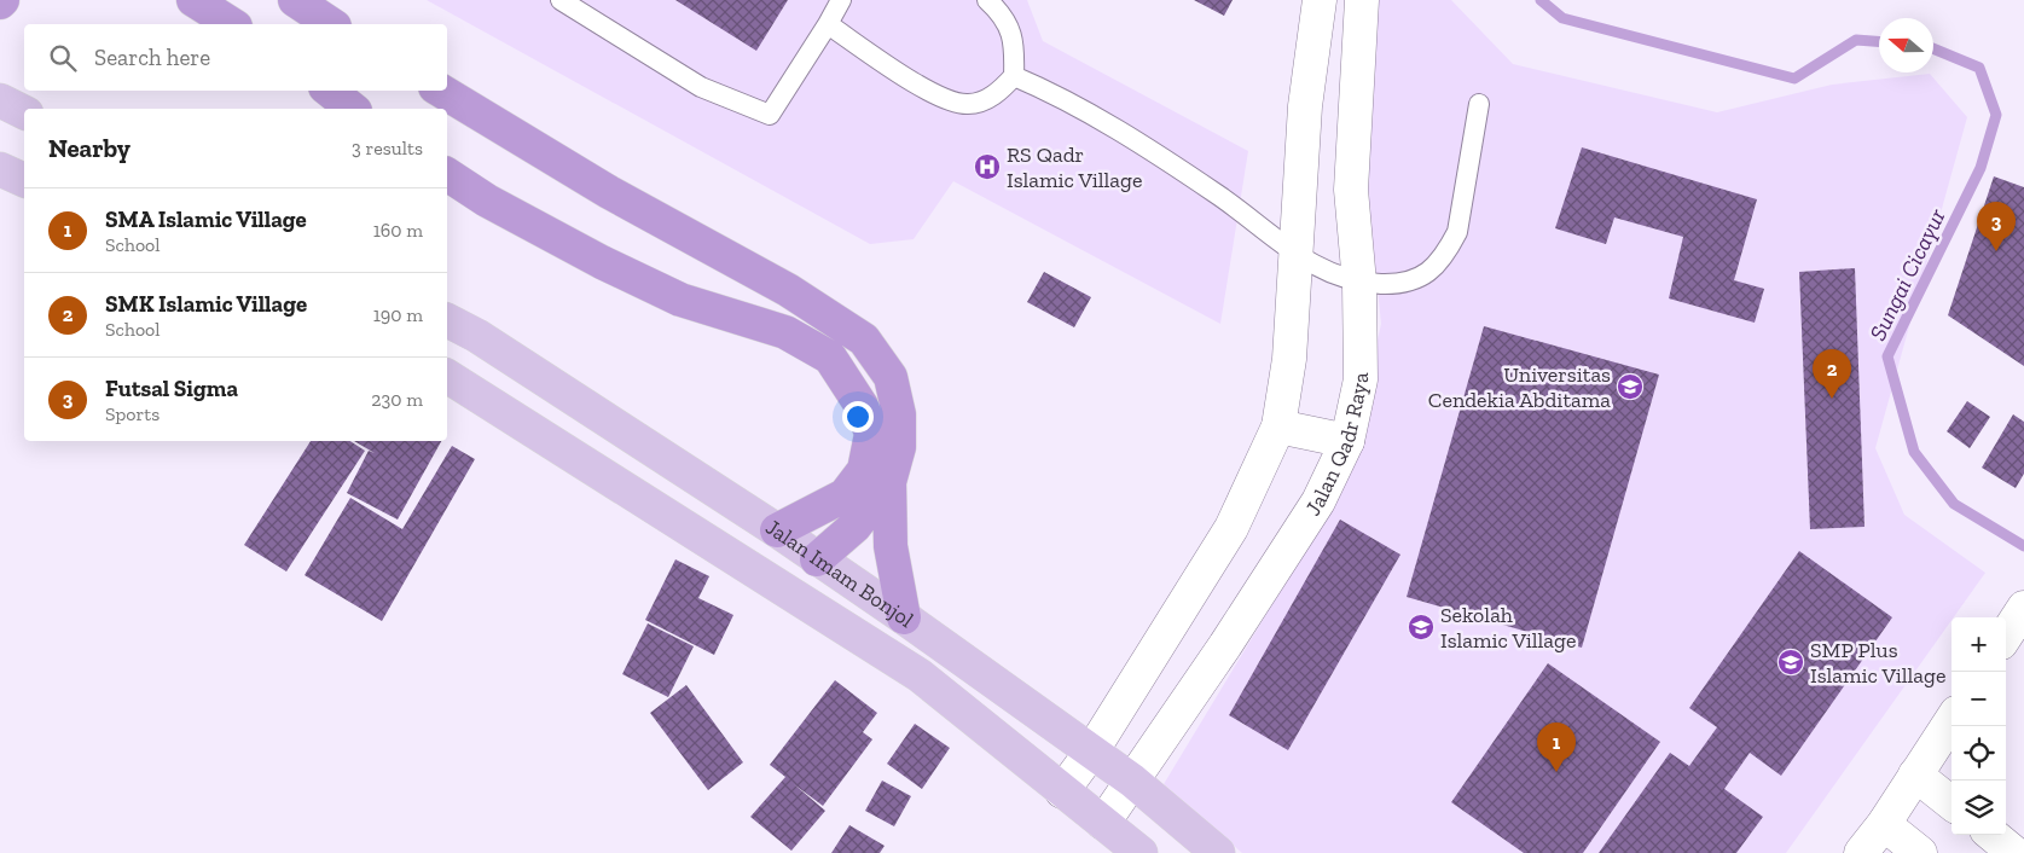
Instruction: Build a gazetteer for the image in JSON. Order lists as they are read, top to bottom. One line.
{"streets":{"main road":["Jalan Imam Bonjol"],"street":["Jalan Qadr Raya"]},"crossings":[["Jalan Qadr Raya","Jalan Imam Bonjol"]],"water":["Sungai Cicayur"],"places":{"hospital":["RS Qadr Islamic Village"],"school or university":["Universitas Cendekia Abditama","Sekolah Islamic Village","SMP Plus Islamic Village"]},"north":"left","page":{"search":"Search here","heading":["Nearby","3 results"],"list":[{"mark":"1","name":"SMA Islamic Village","note":"School","value":"160 m"},{"mark":"2","name":"SMK Islamic Village","note":"School","value":"190 m"},{"mark":"3","name":"Futsal Sigma","note":"Sports","value":"230 m"}],"pins":["3","2","1"],"map_buttons":["+","−"]}}
